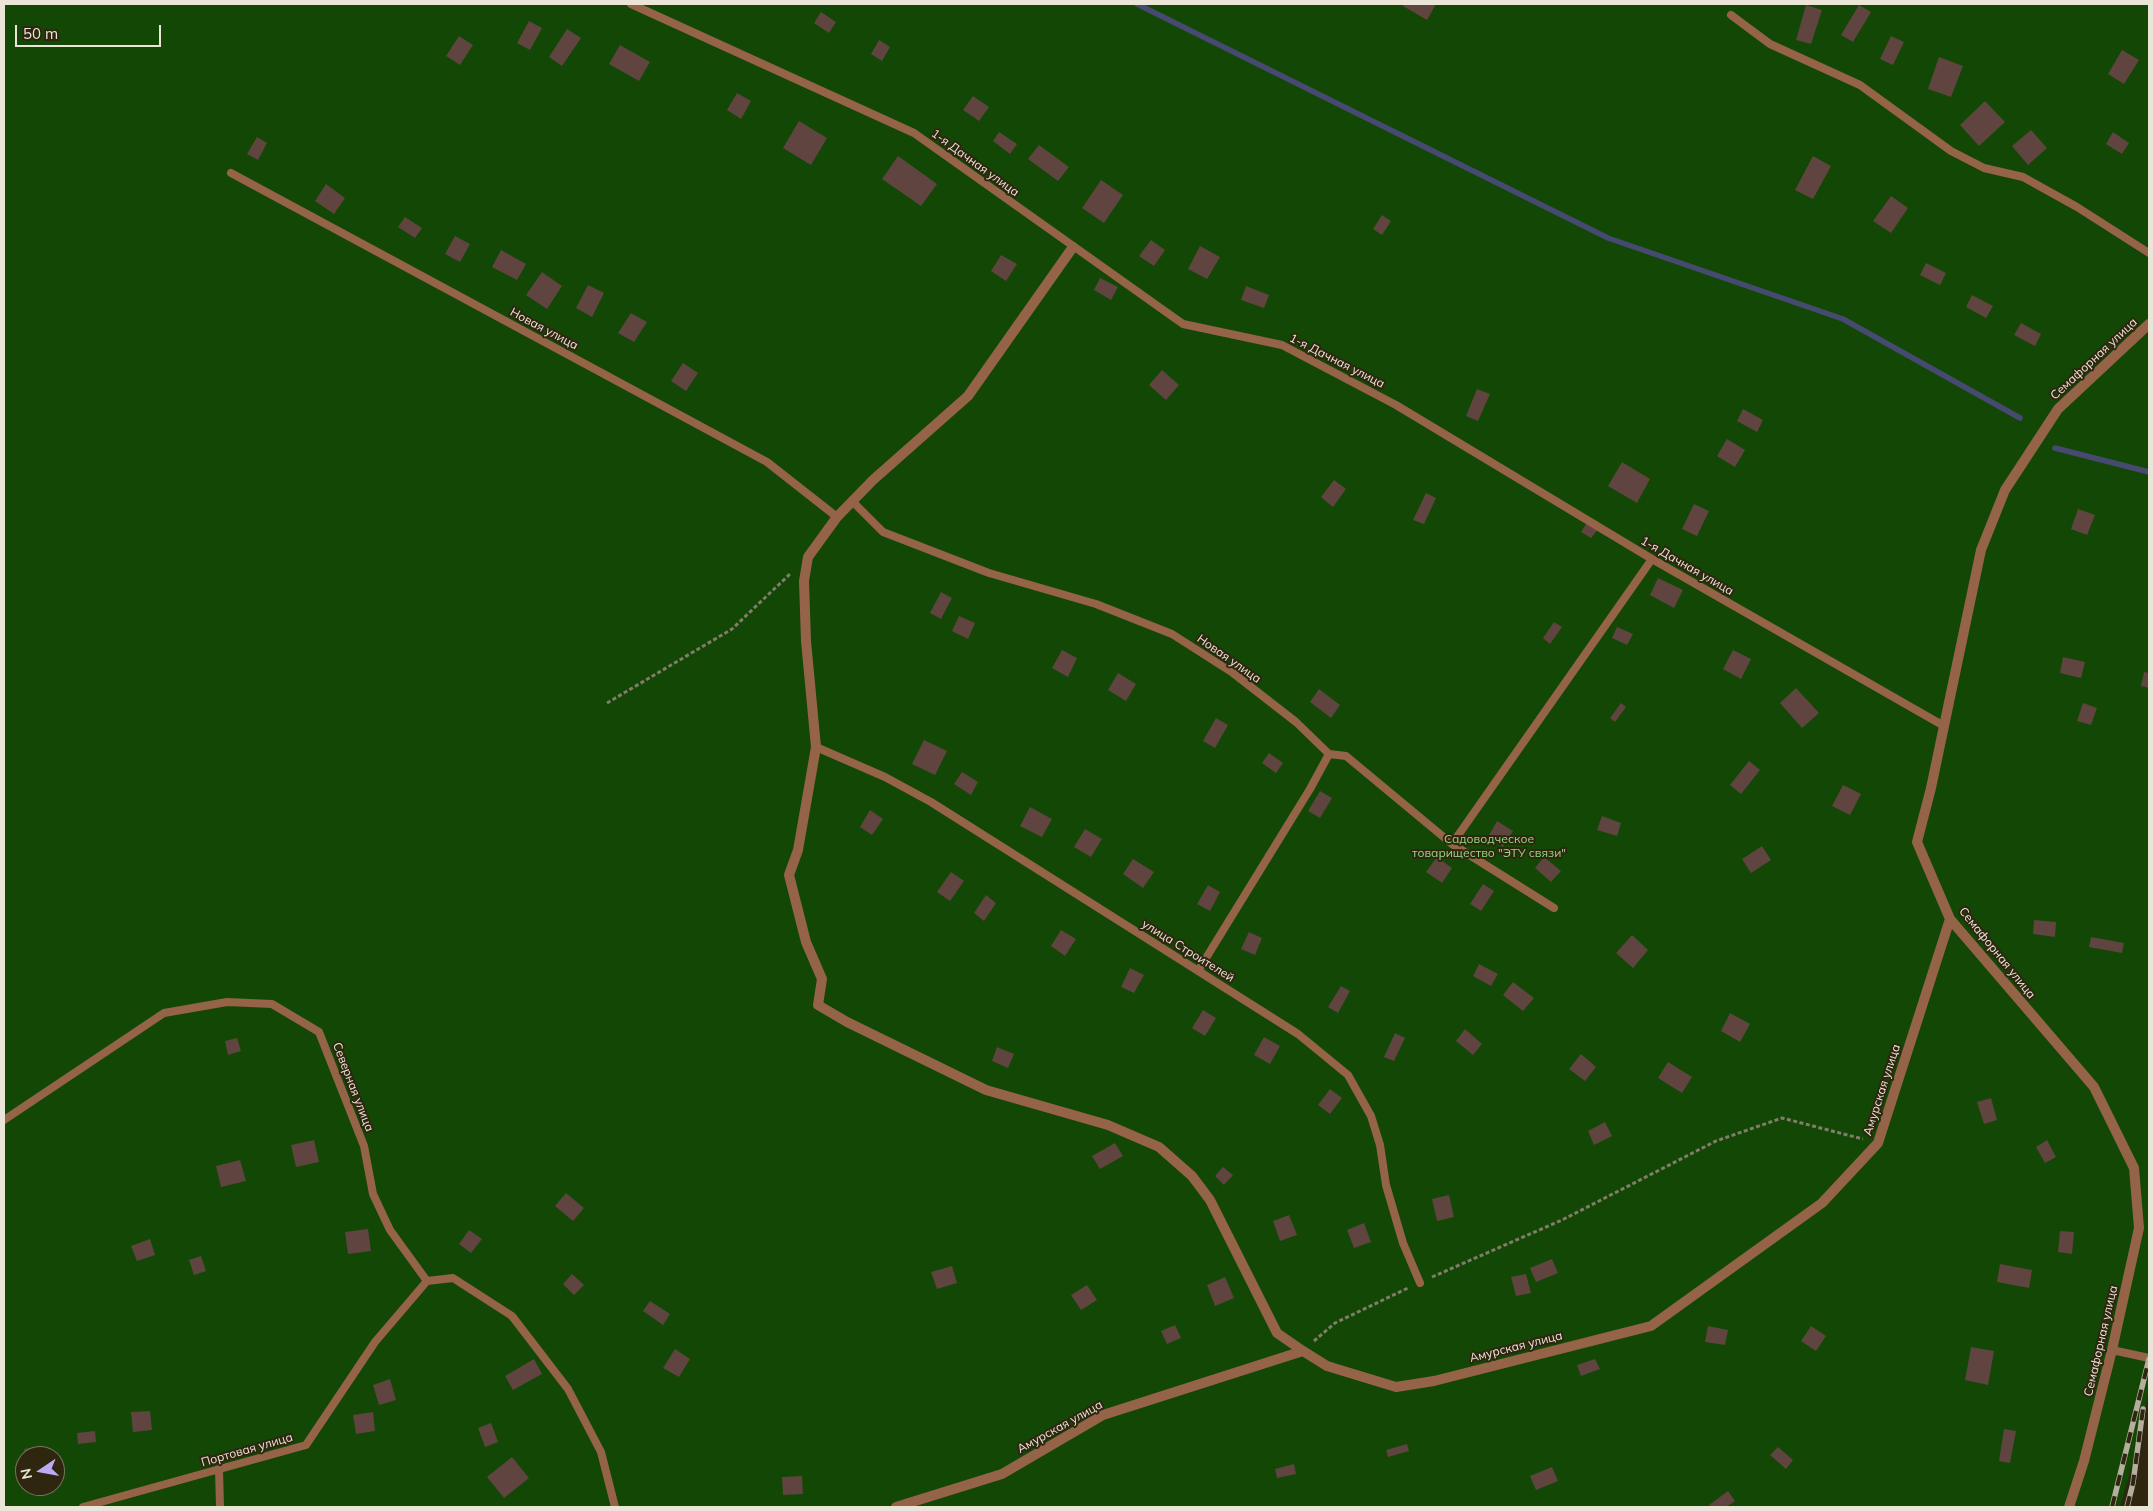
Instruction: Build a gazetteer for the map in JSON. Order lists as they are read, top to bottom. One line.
{"streets":{"street":["Семафорная улица","Амурская улица"],"lane":["1-я Дачная улица","Новая улица","улица Строителей","Северная улица","Портовая улица"]},"crossings":[["1-я Дачная улица","Семафорная улица"],["Семафорная улица","Амурская улица"],["Северная улица","Портовая улица"]],"parks":["Садоводческое товарищество \"ЭТУ связи\""],"scale_bar":"50 m","north":"left"}
